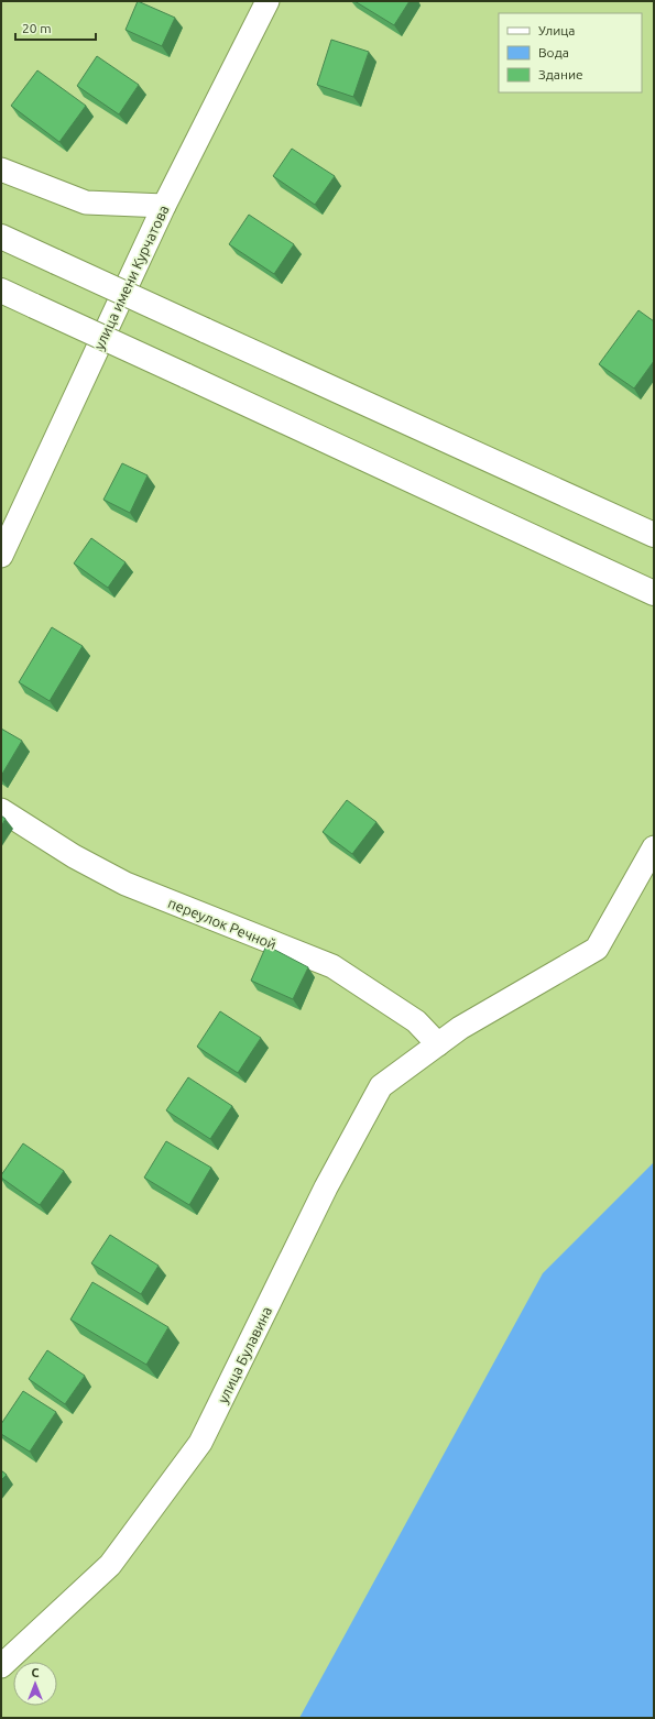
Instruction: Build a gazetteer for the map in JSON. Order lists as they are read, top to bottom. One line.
{"streets":{"street":["улица имени Курчатова","переулок Речной","улица Булавина"]},"crossings":[["переулок Речной","улица Булавина"]],"legend":["Улица","Вода","Здание"],"scale_bar":"20 m","north":"top"}
